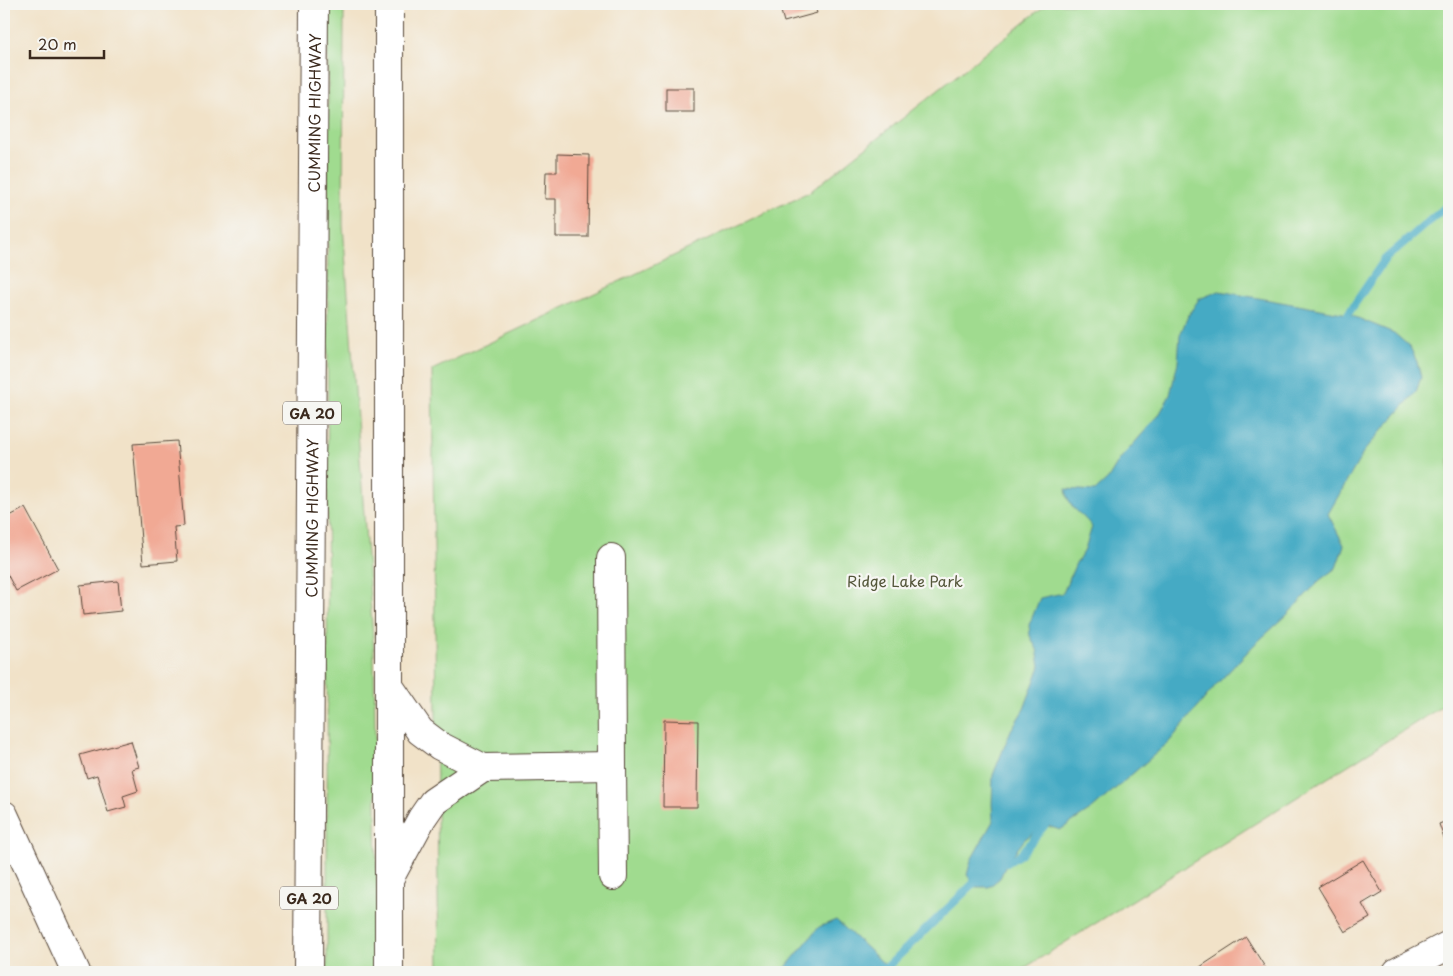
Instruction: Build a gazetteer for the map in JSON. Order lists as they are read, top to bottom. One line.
{"streets":{"main road":["CUMMING HIGHWAY","GA 20"]},"parks":["Ridge Lake Park"],"scale_bar":"20 m"}
